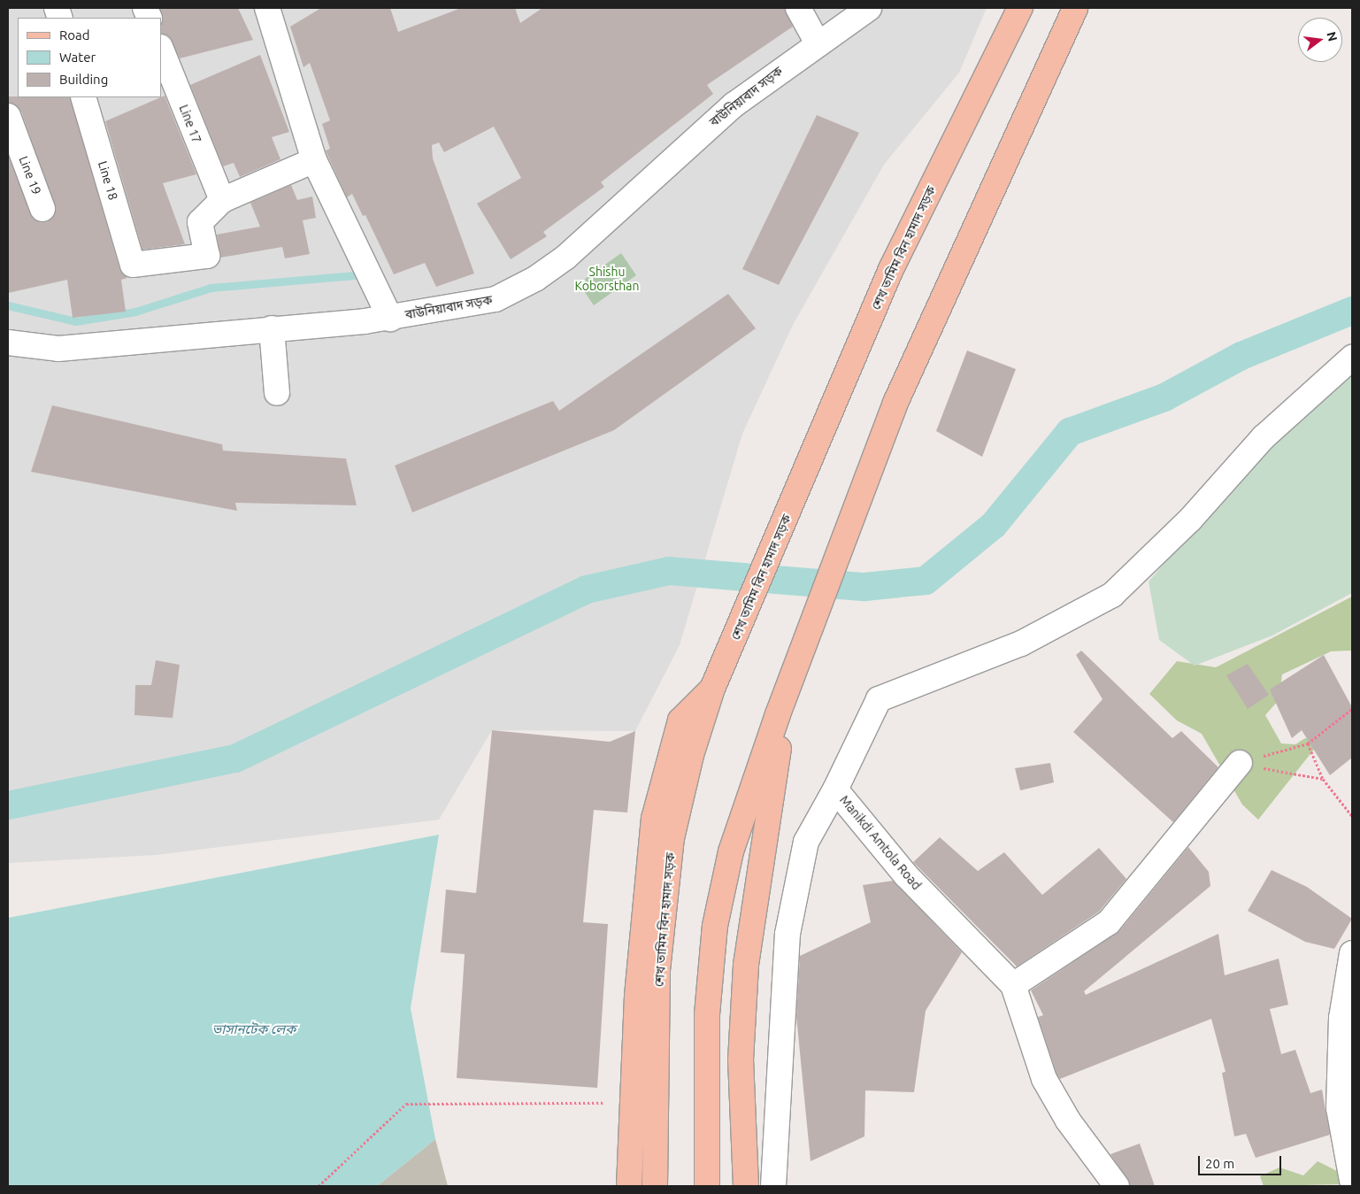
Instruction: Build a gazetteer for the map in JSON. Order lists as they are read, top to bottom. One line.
{"streets":{"main road":["শেখ তামিম বিন হামাদ সড়ক"],"street":["বাউনিয়াবাদ সড়ক","Line 17","Line 19","Line 18","Manikdi Amtola Road"]},"crossings":[["Line 17","Line 18"]],"water":["ভাসানটেক লেক"],"parks":["Shishu Koborsthan"],"legend":["Road","Water","Building"],"scale_bar":"20 m","north":"right"}
